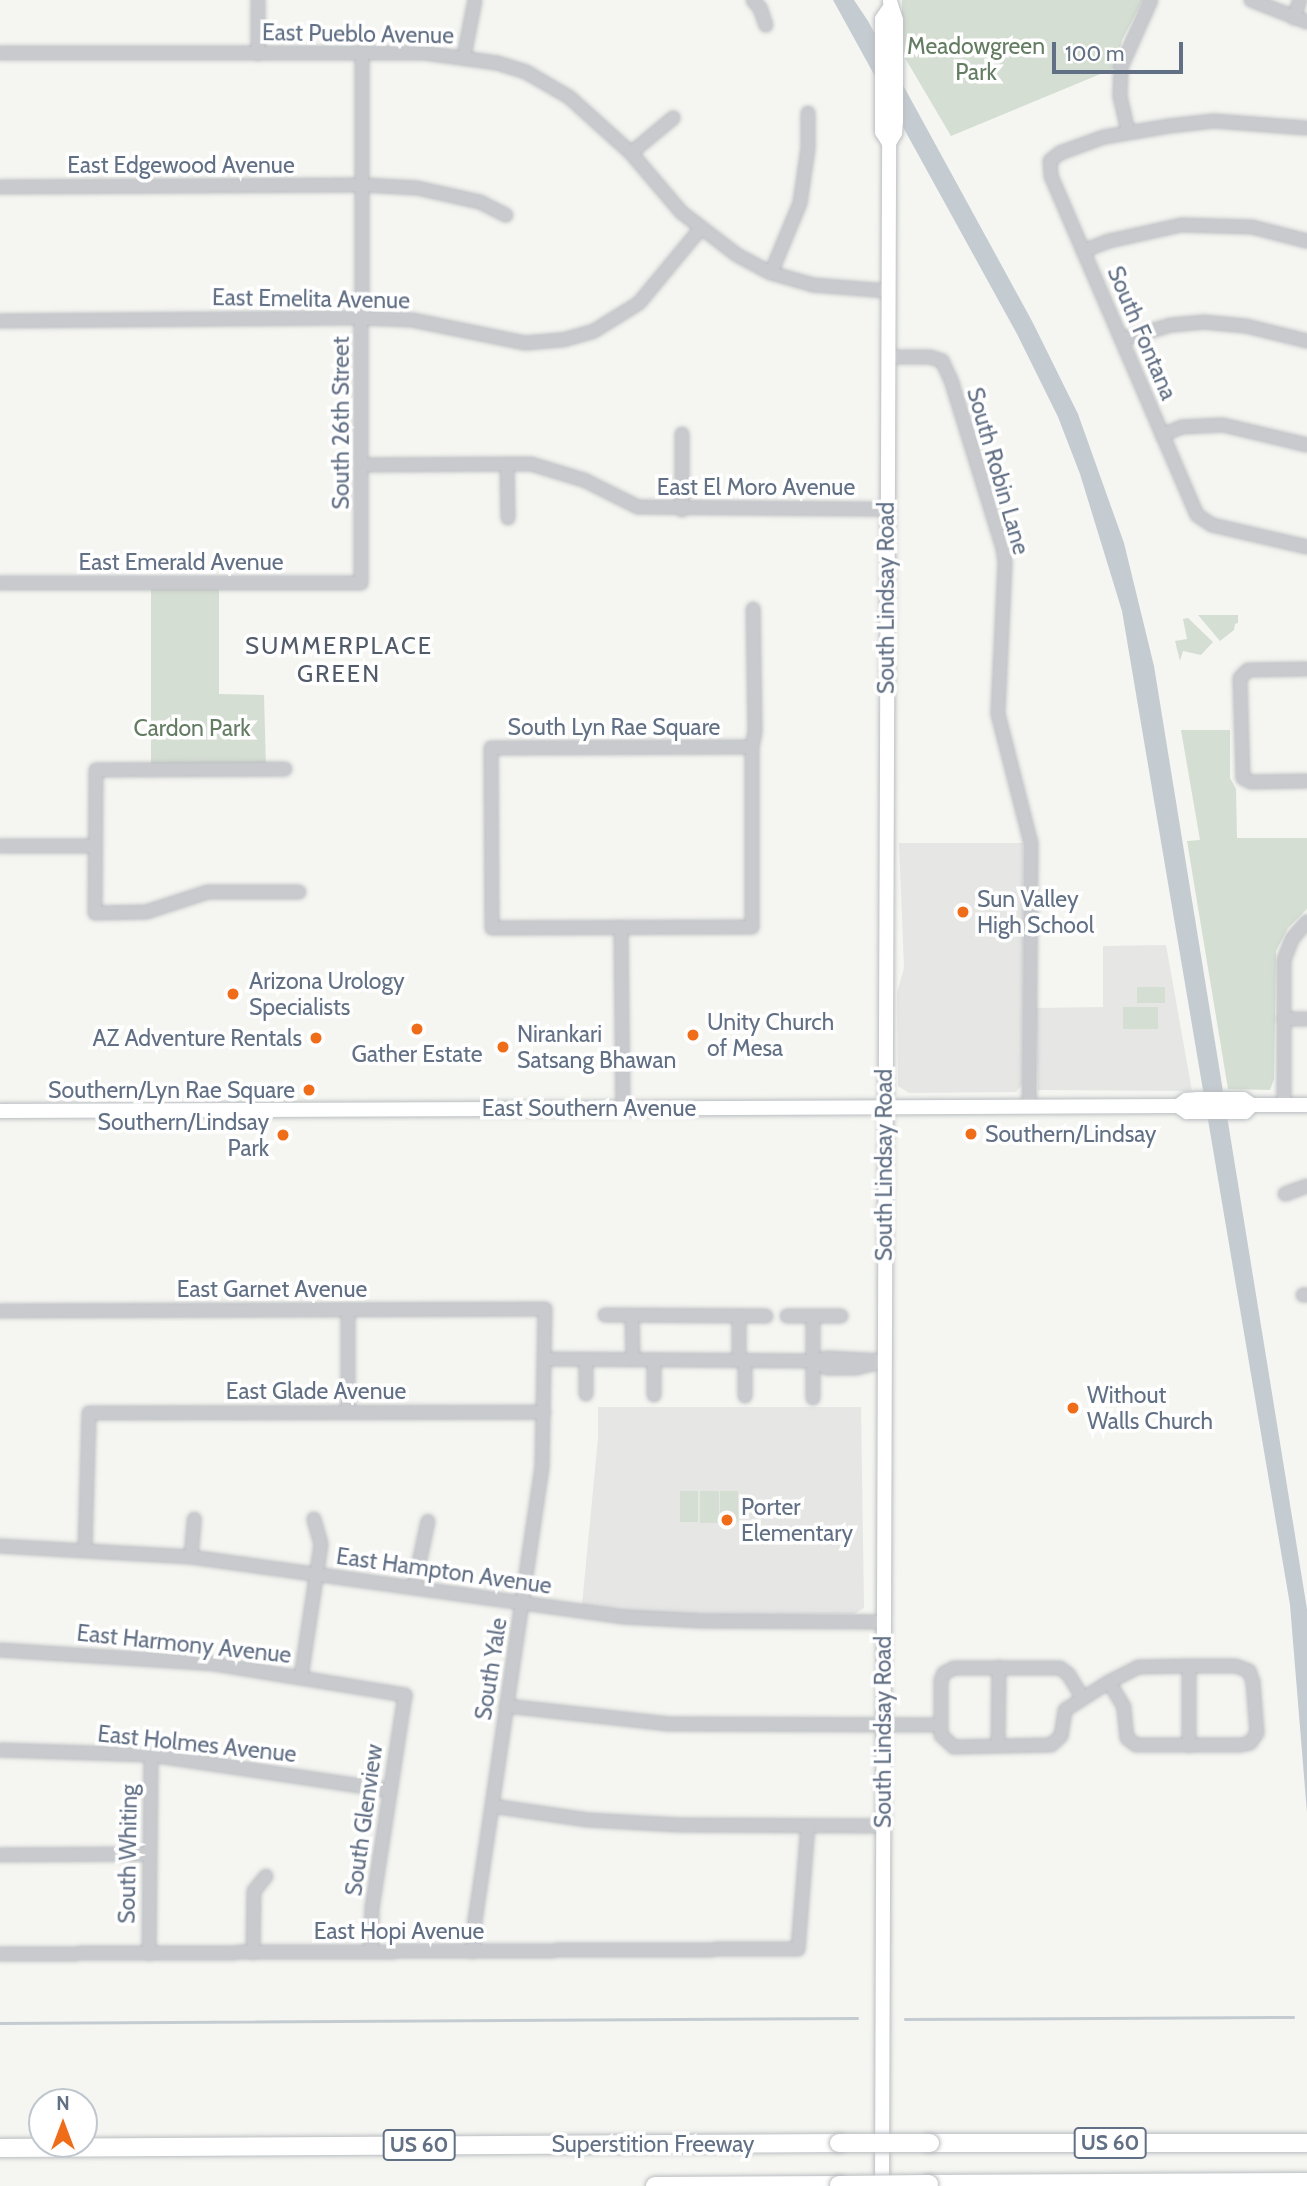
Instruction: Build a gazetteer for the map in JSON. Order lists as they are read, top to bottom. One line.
{"streets":{"highway":["US 60","Superstition Freeway"],"main road":["South Lindsay Road","East Southern Avenue"],"street":["East Pueblo Avenue","East Edgewood Avenue","East Emelita Avenue","South Fontana","South 26th Street","South Robin Lane","East El Moro Avenue","East Emerald Avenue","South Lyn Rae Square","East Garnet Avenue","East Glade Avenue","East Hampton Avenue","East Harmony Avenue","South Yale","East Holmes Avenue","South Glenview","South Whiting","East Hopi Avenue"]},"crossings":[["East Pueblo Avenue","East Emelita Avenue"],["East Pueblo Avenue","South 26th Street"],["East Pueblo Avenue","South Lindsay Road"],["East Edgewood Avenue","South 26th Street"],["East Emelita Avenue","South 26th Street"],["South 26th Street","East El Moro Avenue"],["South 26th Street","East Emerald Avenue"],["South Robin Lane","South Lindsay Road"],["South Robin Lane","East Southern Avenue"],["East El Moro Avenue","South Lindsay Road"],["South Lindsay Road","East Southern Avenue"],["South Lindsay Road","East Hampton Avenue"],["East Garnet Avenue","South Yale"],["East Glade Avenue","East Hampton Avenue"],["East Glade Avenue","South Yale"],["East Hampton Avenue","South Yale"],["East Harmony Avenue","South Glenview"],["South Yale","East Hopi Avenue"],["East Holmes Avenue","South Glenview"],["East Holmes Avenue","South Whiting"],["South Glenview","East Hopi Avenue"],["South Whiting","East Hopi Avenue"]],"districts":["SUMMERPLACE GREEN"],"parks":["Meadowgreen Park","Cardon Park"],"places":["Sun Valley High School","Arizona Urology Specialists","Gather Estate","Unity Church of Mesa","AZ Adventure Rentals","Nirankari Satsang Bhawan","Southern/Lyn Rae Square","Southern/Lindsay","Southern/Lindsay Park","Without Walls Church","Porter Elementary"],"scale_bar":"100 m","north":"top"}
